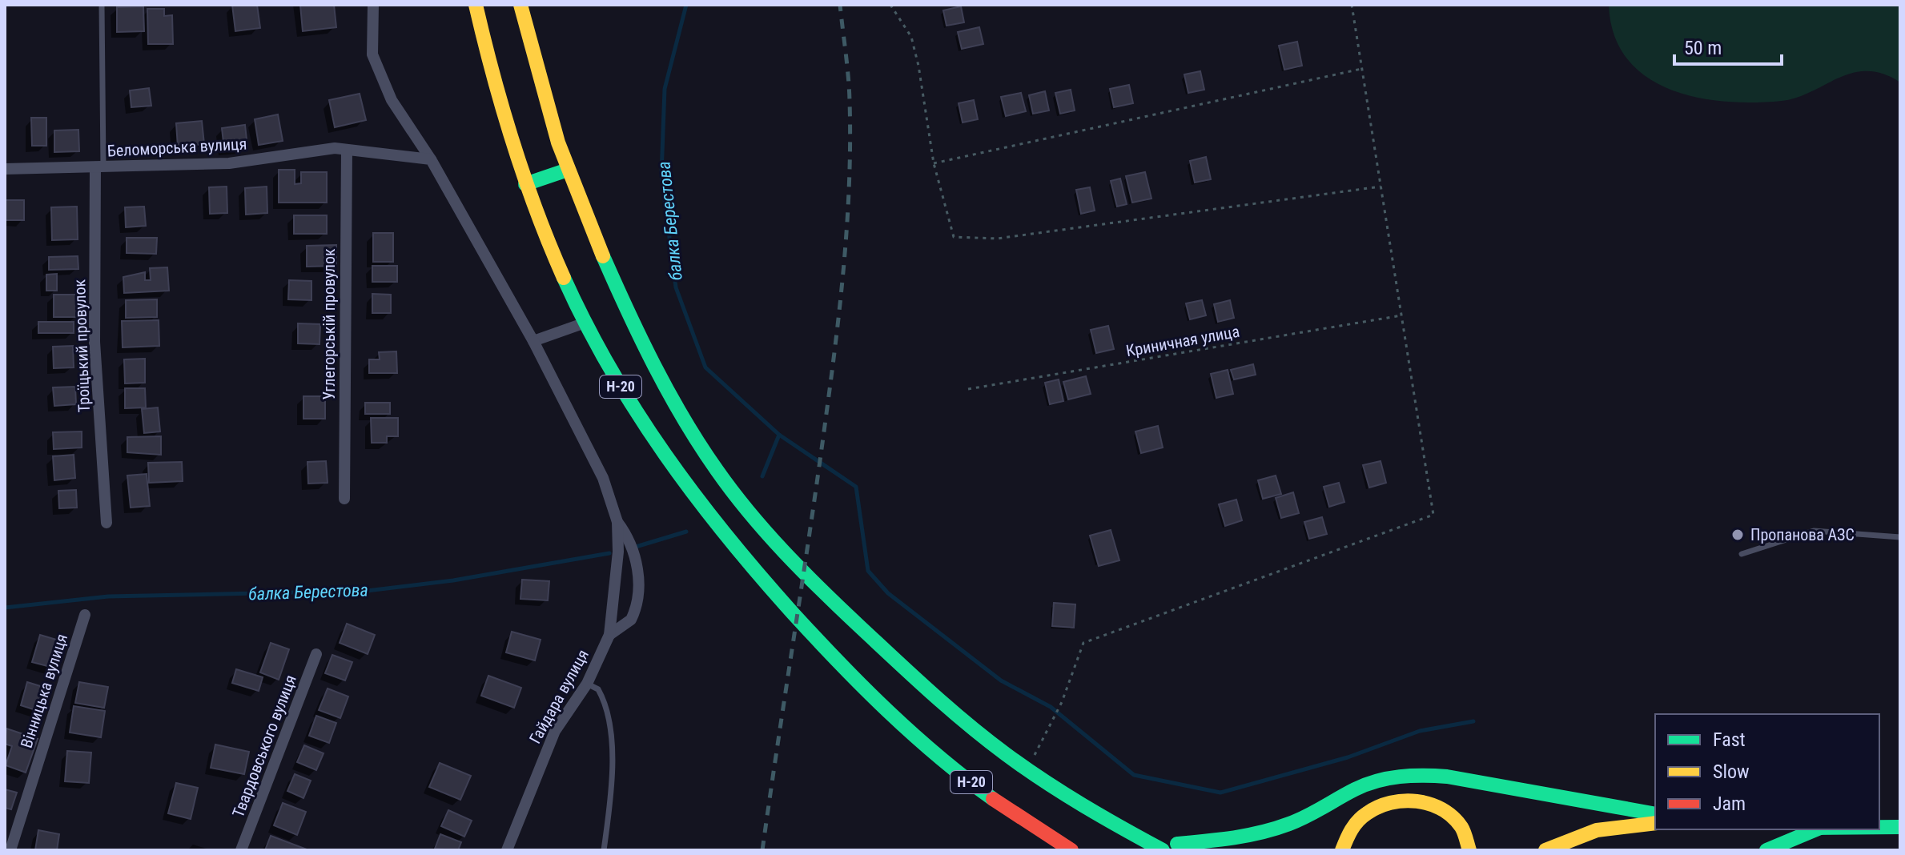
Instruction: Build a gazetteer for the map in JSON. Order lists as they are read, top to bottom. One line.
{"streets":{"main road":["Н-20"],"street":["Беломорська вулиця","Углегорськiй провулок","Троїцький провулок","Вінницька вулиця","Гайдара вулиця","Твардовського вулиця"],"path":["Криничная улица"]},"crossings":[["Беломорська вулиця","Углегорськiй провулок"],["Беломорська вулиця","Троїцький провулок"]],"water":["балка Берестова"],"places":["Пропанова АЗС"],"legend":["Fast","Slow","Jam"],"scale_bar":"50 m"}
